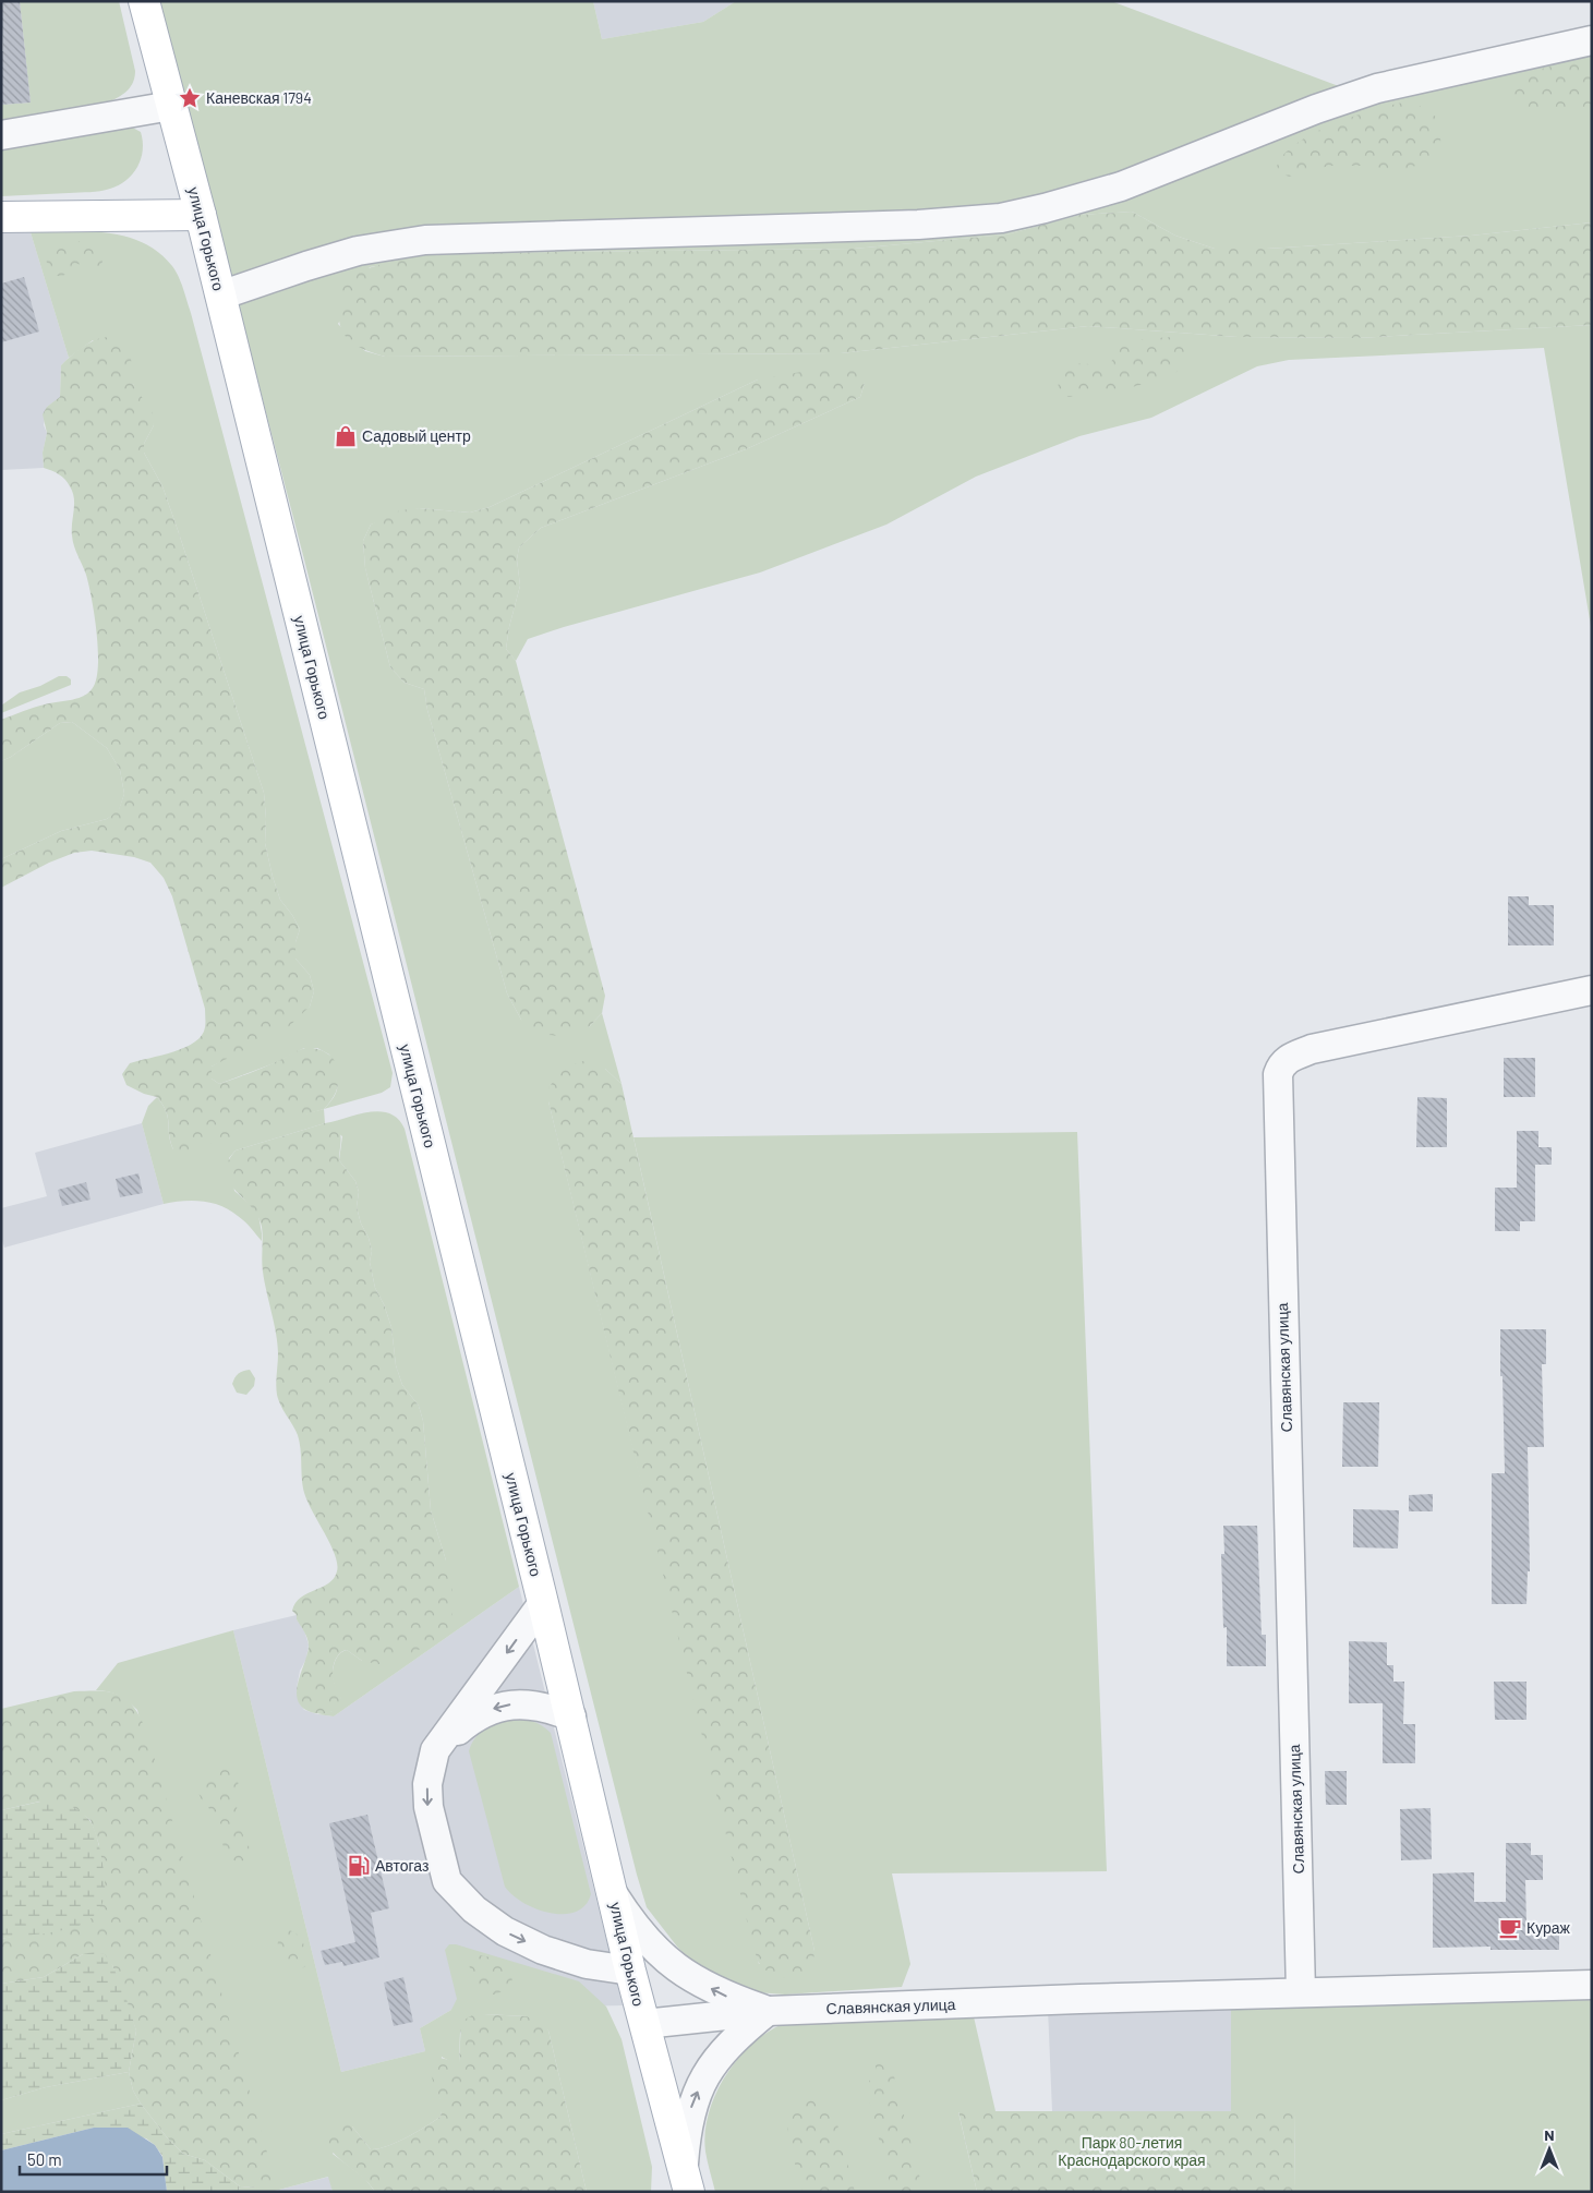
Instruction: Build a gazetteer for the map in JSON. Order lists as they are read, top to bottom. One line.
{"streets":{"main road":["улица Горького"],"street":["Славянская улица"]},"crossings":[["улица Горького","Славянская улица"]],"parks":["Парк 80-летия Краснодарского края"],"places":{"place":["Каневская 1794"],"shop":["Садовый центр"],"fuel station":["Автогаз"],"cafe":["Кураж"]},"scale_bar":"50 m","north":"top"}
